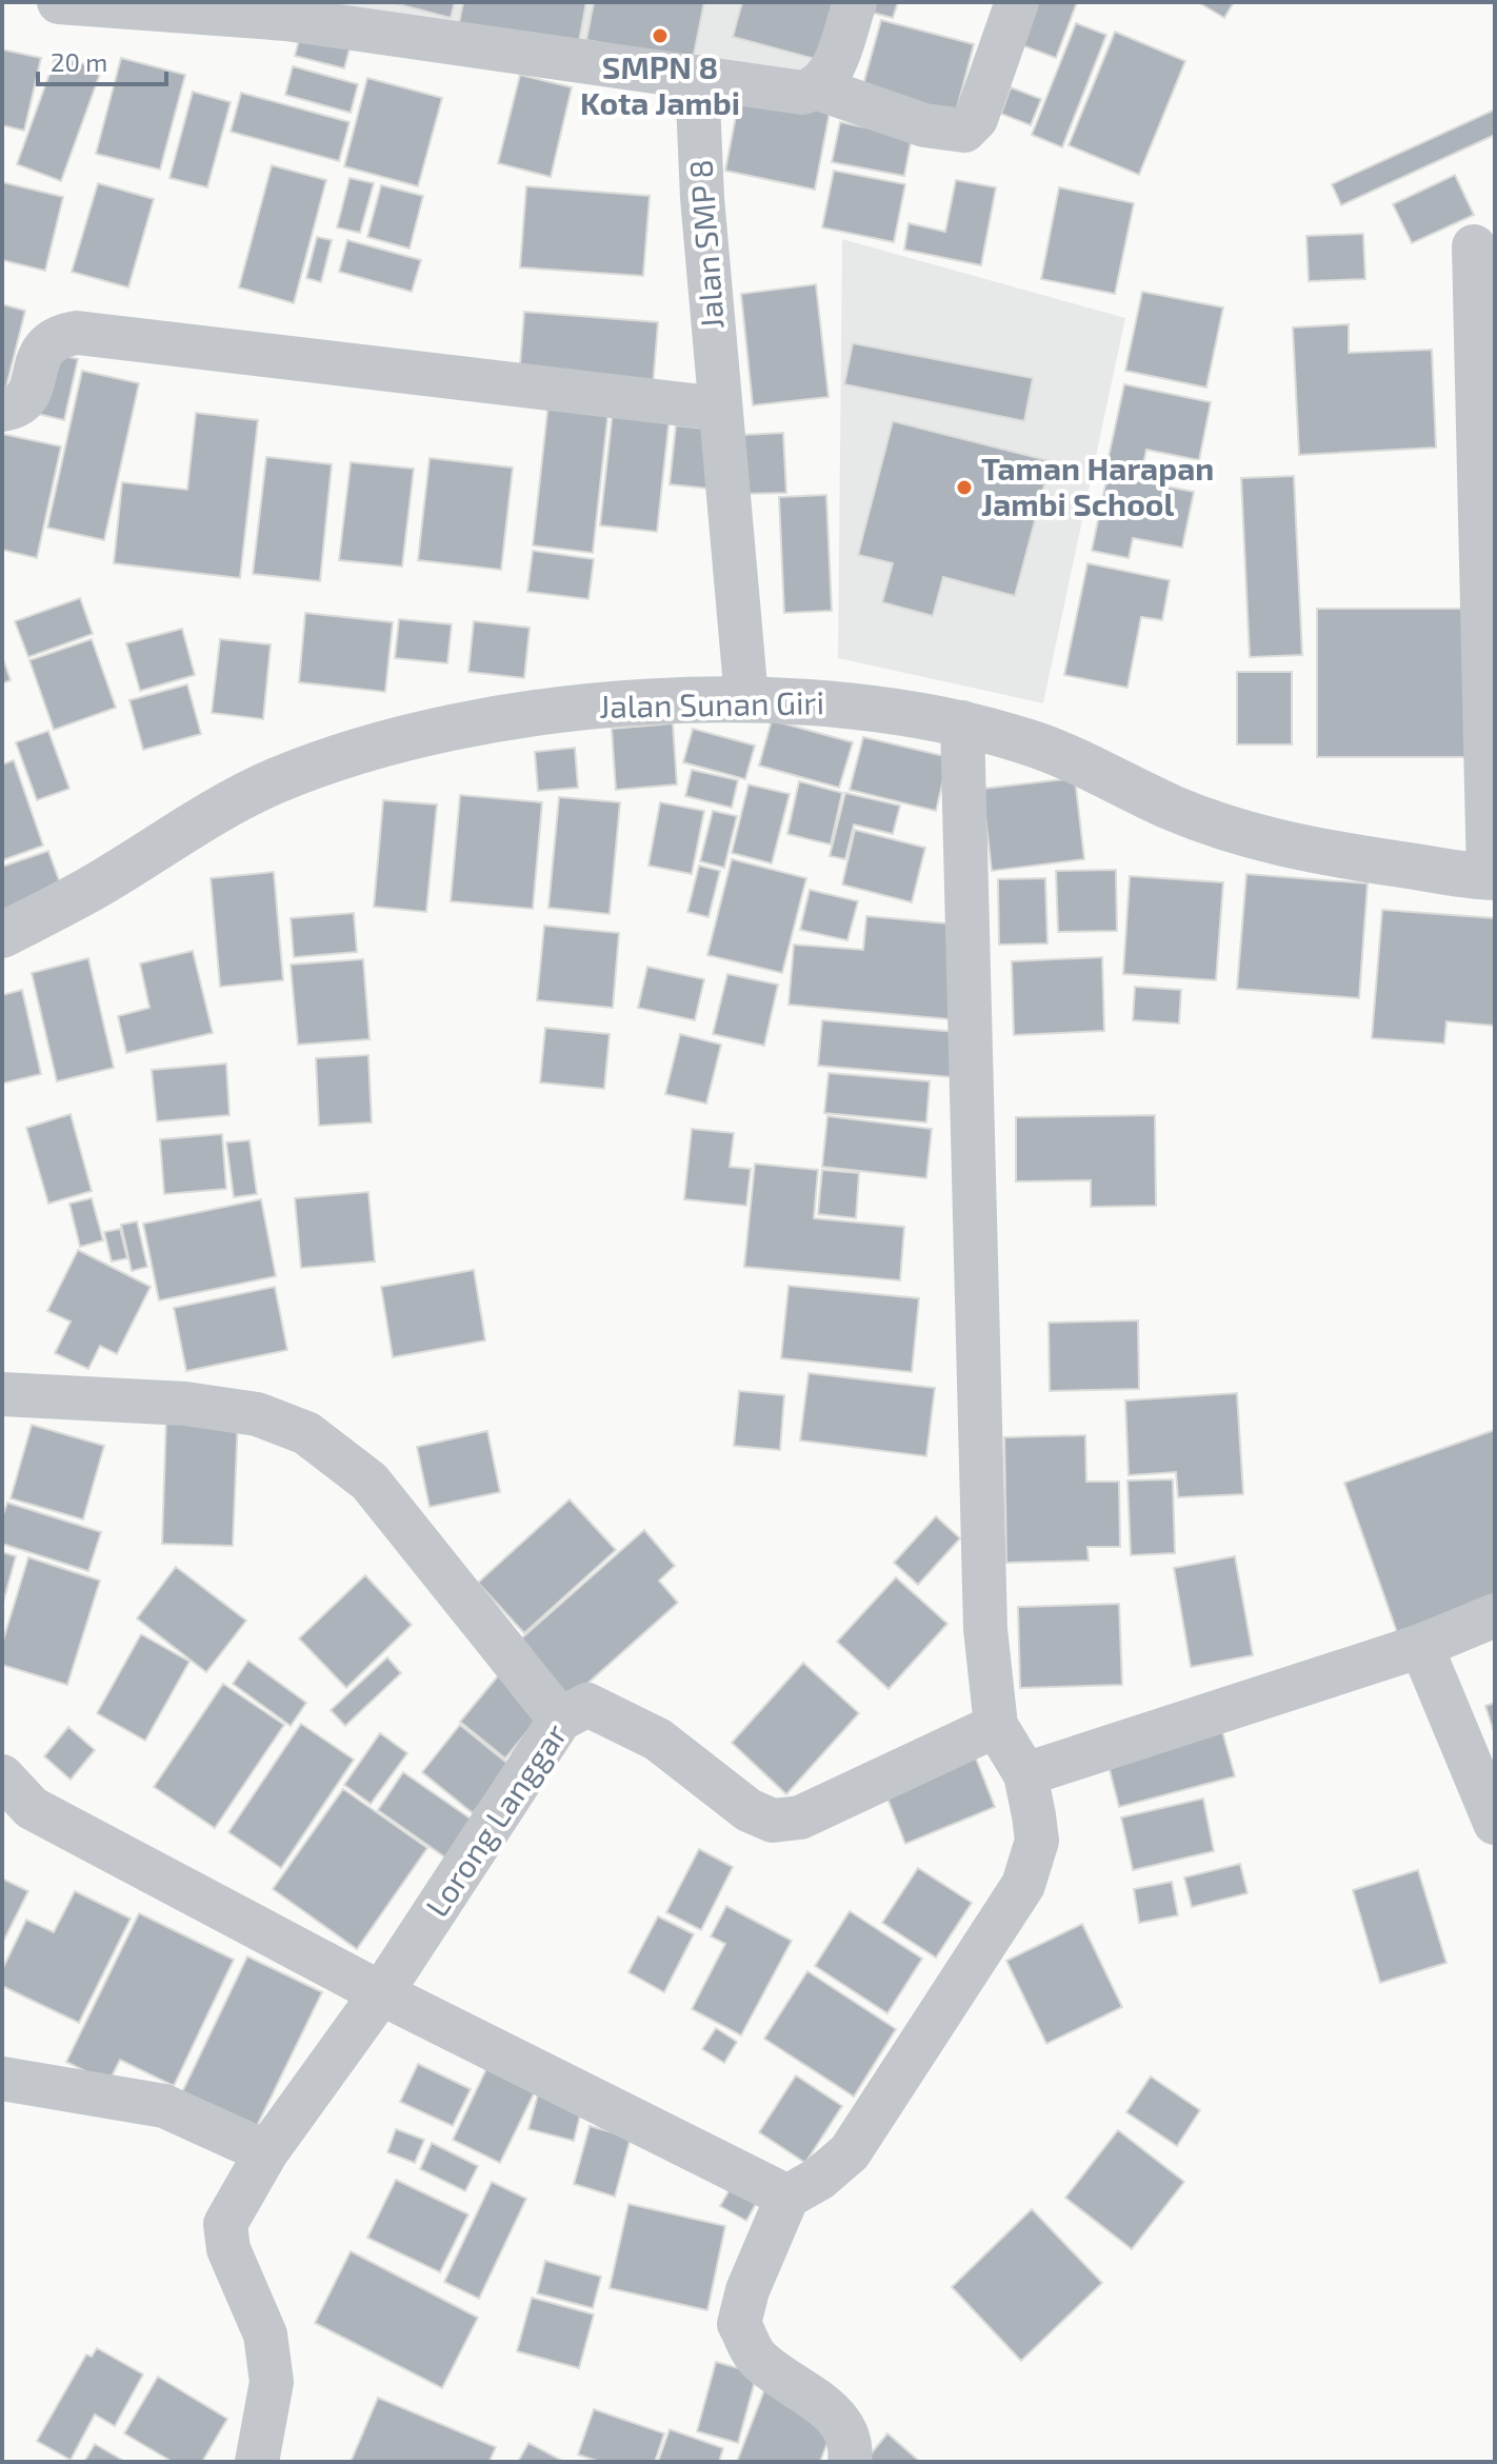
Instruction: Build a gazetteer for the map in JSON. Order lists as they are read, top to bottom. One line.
{"streets":{"street":["Jalan SMP 8","Jalan Sunan Giri","Lorong Langgar"]},"crossings":[["Jalan SMP 8","Jalan Sunan Giri"]],"places":["SMPN 8 Kota Jambi","Taman Harapan Jambi School"],"scale_bar":"20 m"}
